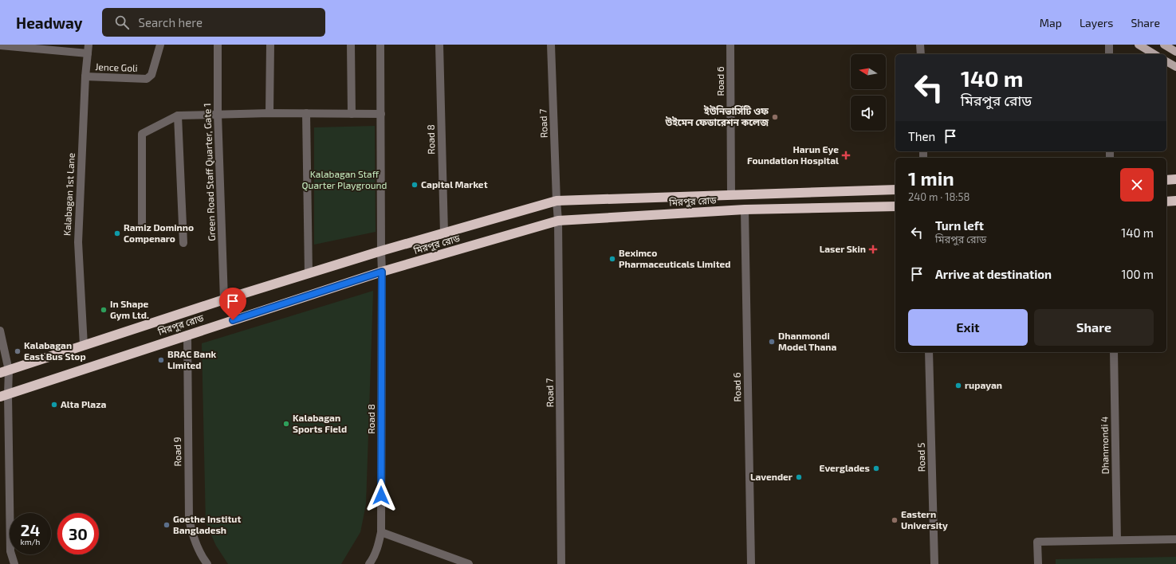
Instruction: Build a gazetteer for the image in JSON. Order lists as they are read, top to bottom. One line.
{"streets":{"highway":["মিরপুর রোড"],"street":["Jence Goli","Road 6","Road 7","Road 8","Green Road Staff Quarter, Gate 1","Kalabagan 1st Lane","Dhanmondi 4","Road 9","Road 5"]},"crossings":[["Jence Goli","Kalabagan 1st Lane"],["Road 6","মিরপুর রোড"],["Road 7","মিরপুর রোড"],["Road 8","মিরপুর রোড"],["Green Road Staff Quarter, Gate 1","মিরপুর রোড"],["Kalabagan 1st Lane","মিরপুর রোড"],["মিরপুর রোড","Road 9"]],"parks":["Kalabagan Staff Quarter Playground"],"places":{"other":["ইউনিভার্সিটি ওফ উইমেন ফেডারেশন কলেজ","Capital Market","Ramiz Dominno Compenaro","Beximco Pharmaceuticals Limited","In Shape Gym Ltd.","Dhanmondi Model Thana","Kalabagan East Bus Stop","BRAC Bank Limited","rupayan","Alta Plaza","Kalabagan Sports Field","Everglades","Lavender","Eastern University","Goethe Institut Bangladesh"],"health":["Harun Eye Foundation Hospital","Laser Skin"]},"north":"left","page":{"header":"Headway","search":"Search here","nav":["Map","Layers","Share"],"turn":["140 m","মিরপুর রোড"],"then":"Then","heading":["1 min","240 m · 18:58"],"list":[{"name":"Turn left","note":"মিরপুর রোড","value":"140 m"},{"name":"Arrive at destination","value":"100 m"}],"buttons":["Exit","Share"],"speed":"24 km/h","limit":"30"}}
